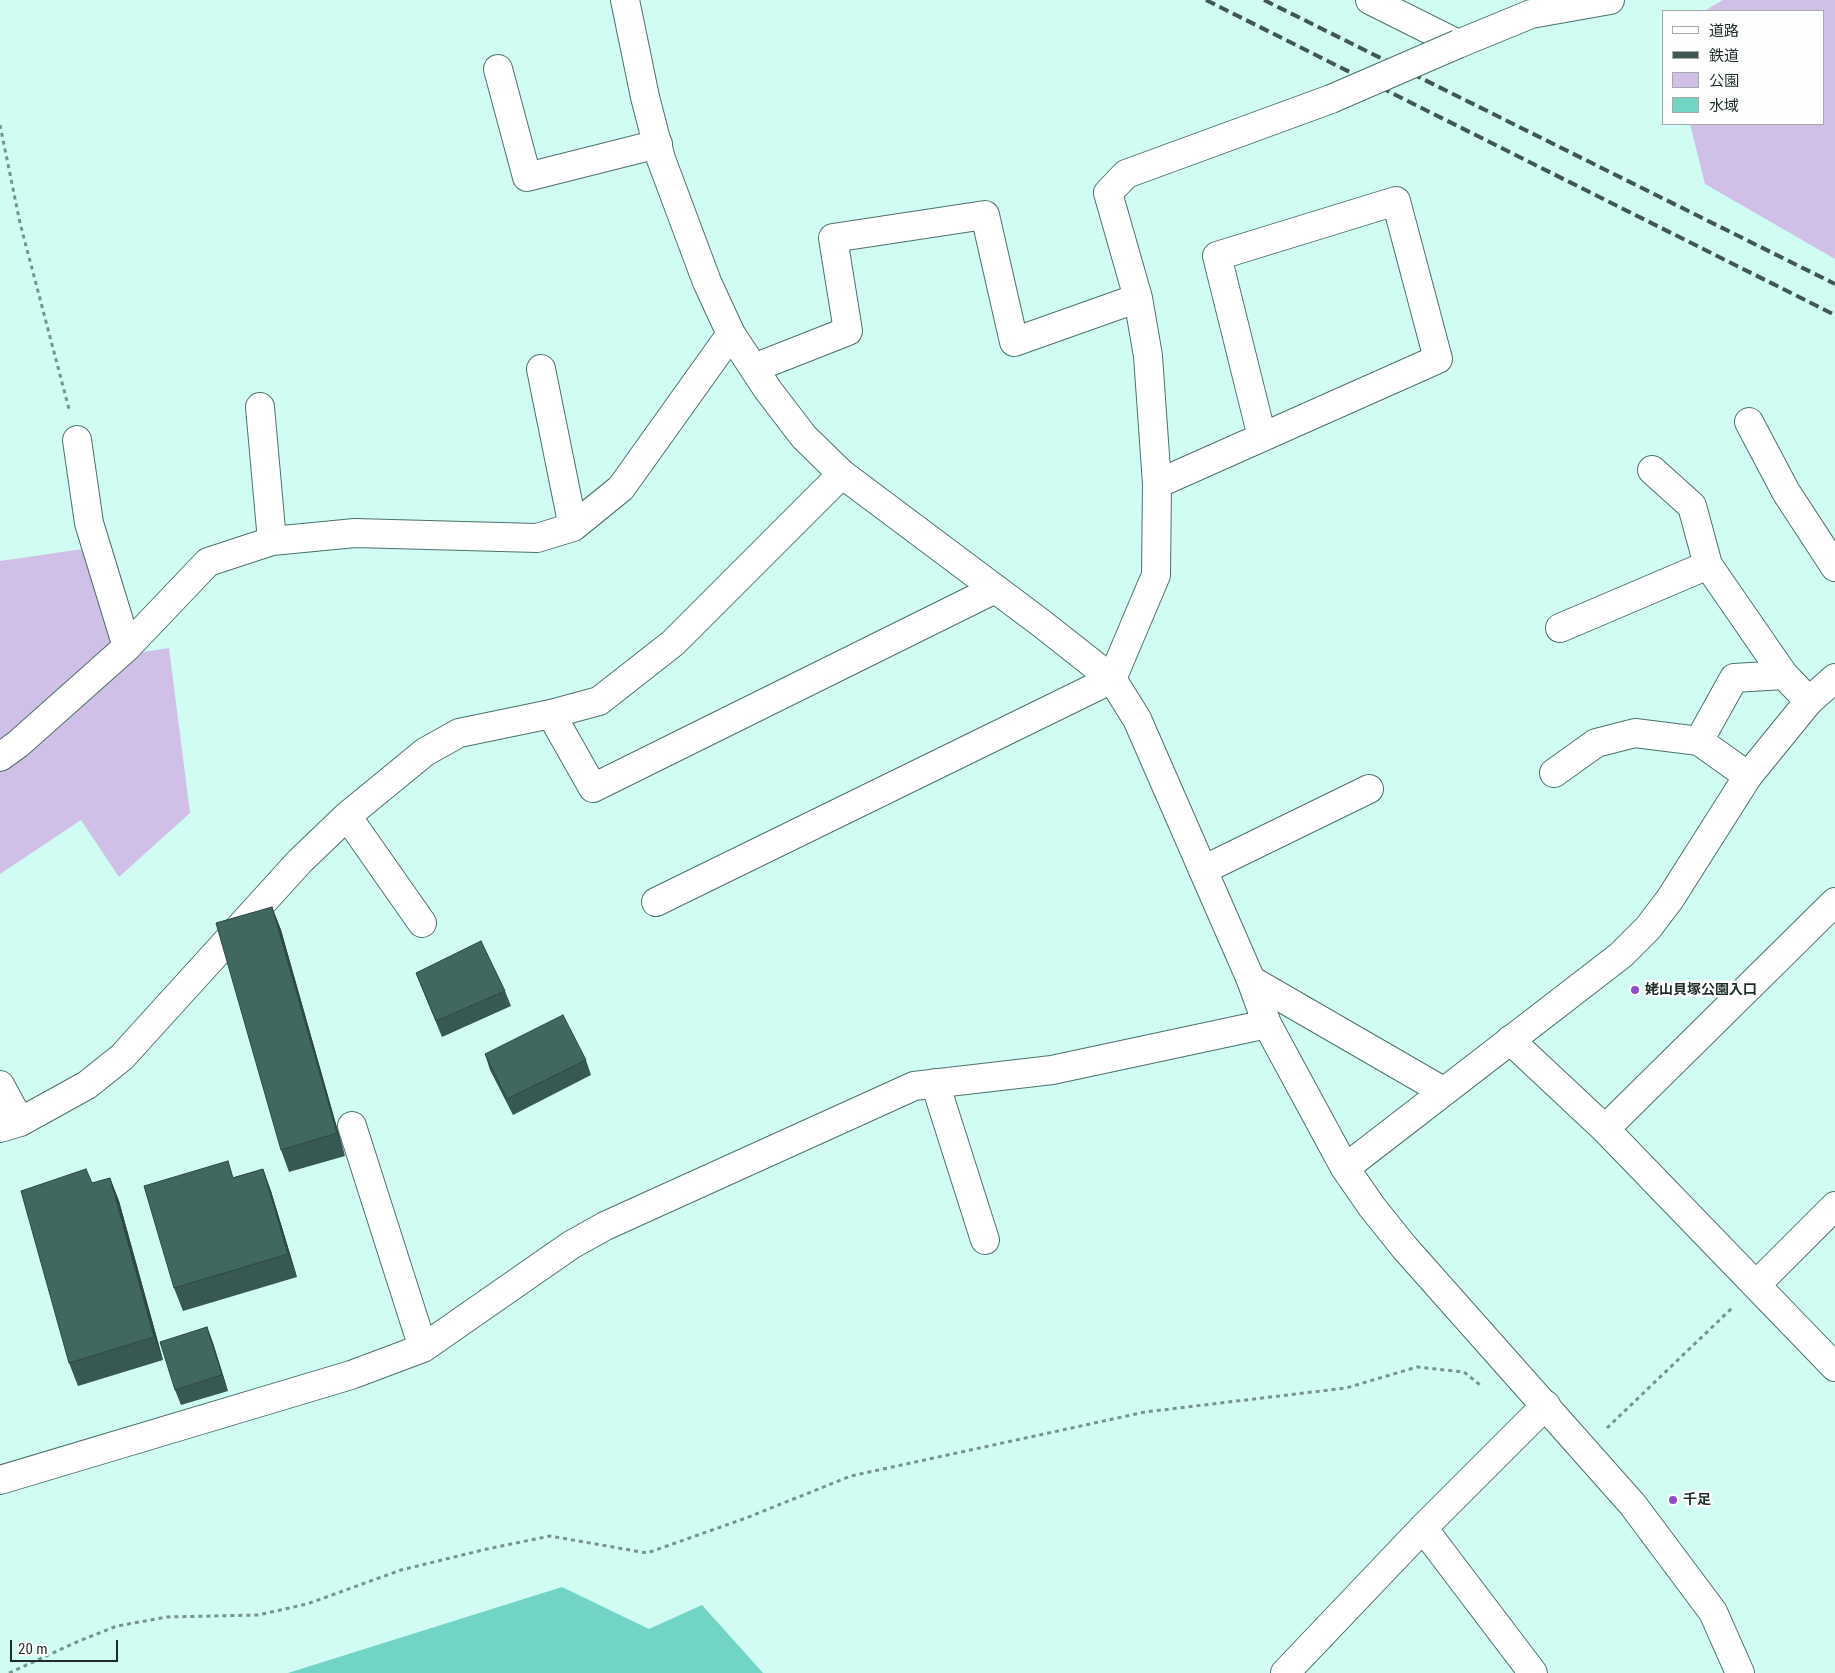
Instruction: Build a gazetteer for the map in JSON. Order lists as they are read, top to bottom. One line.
{"places":["姥山貝塚公園入口","千足"],"legend":["道路","鉄道","公園","水域"],"scale_bar":"20 m"}
